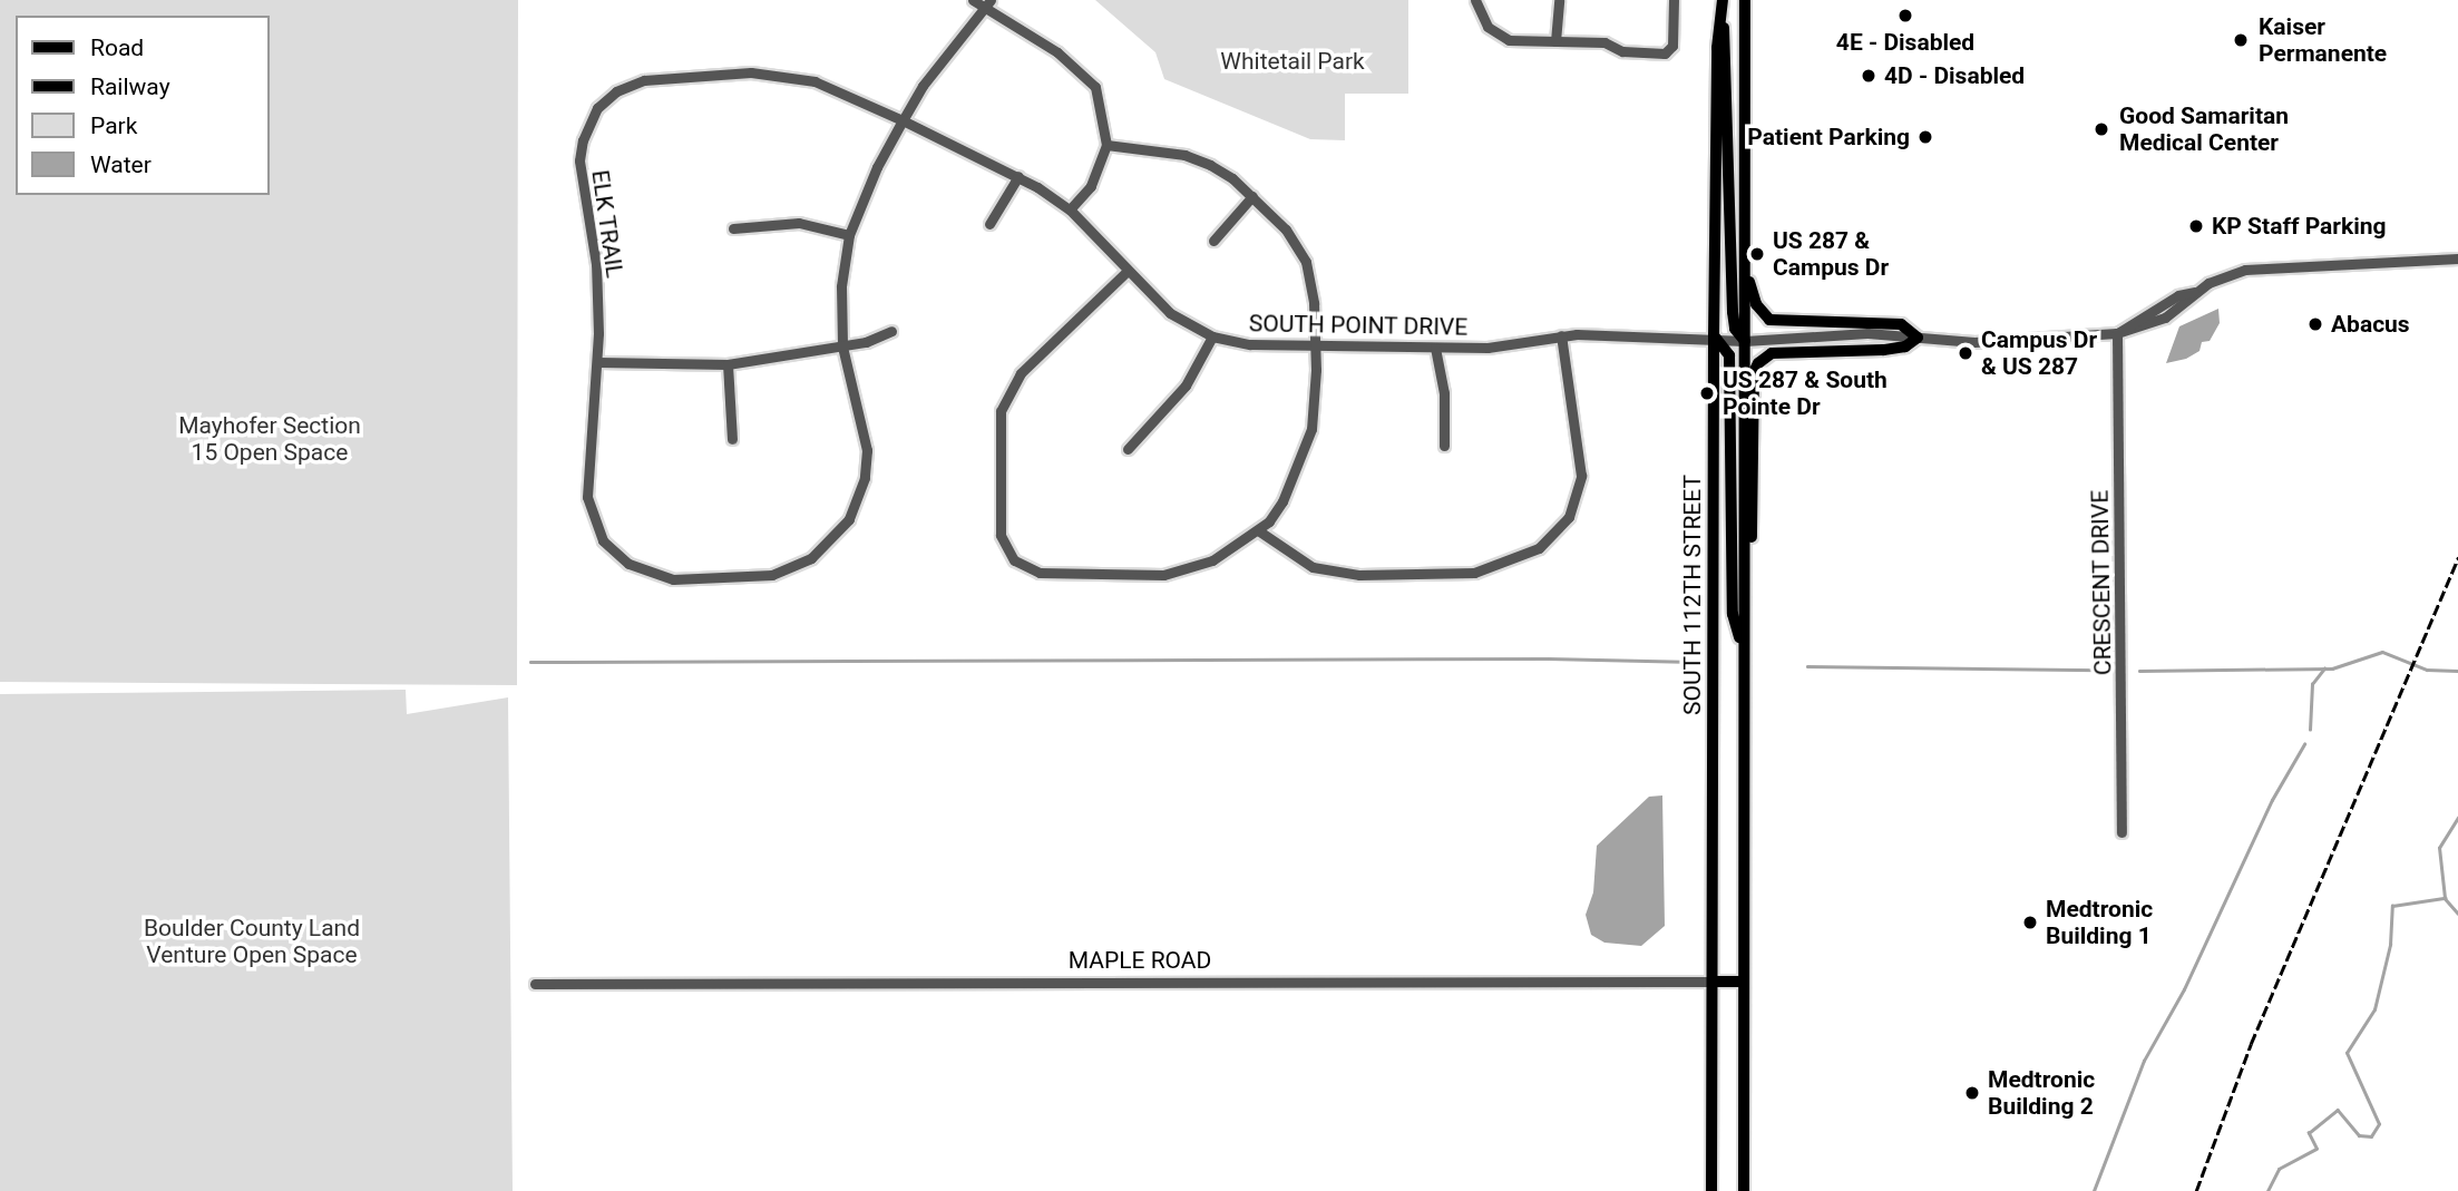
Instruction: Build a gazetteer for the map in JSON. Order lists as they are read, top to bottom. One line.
{"streets":{"main road":["SOUTH 112TH STREET","MAPLE ROAD"],"street":["ELK TRAIL","SOUTH POINT DRIVE","CRESCENT DRIVE"]},"crossings":[["ELK TRAIL","SOUTH POINT DRIVE"],["SOUTH POINT DRIVE","CRESCENT DRIVE"],["SOUTH POINT DRIVE","SOUTH 112TH STREET"],["SOUTH 112TH STREET","MAPLE ROAD"]],"parks":["Whitetail Park","Mayhofer Section 15 Open Space","Boulder County Land Venture Open Space"],"places":["4E - Disabled","Kaiser Permanente","4D - Disabled","Good Samaritan Medical Center","Patient Parking","KP Staff Parking","US 287 & Campus Dr","Abacus","Campus Dr & US 287","US 287 & South Pointe Dr","Medtronic Building 1","Medtronic Building 2"],"legend":["Road","Railway","Park","Water"]}
